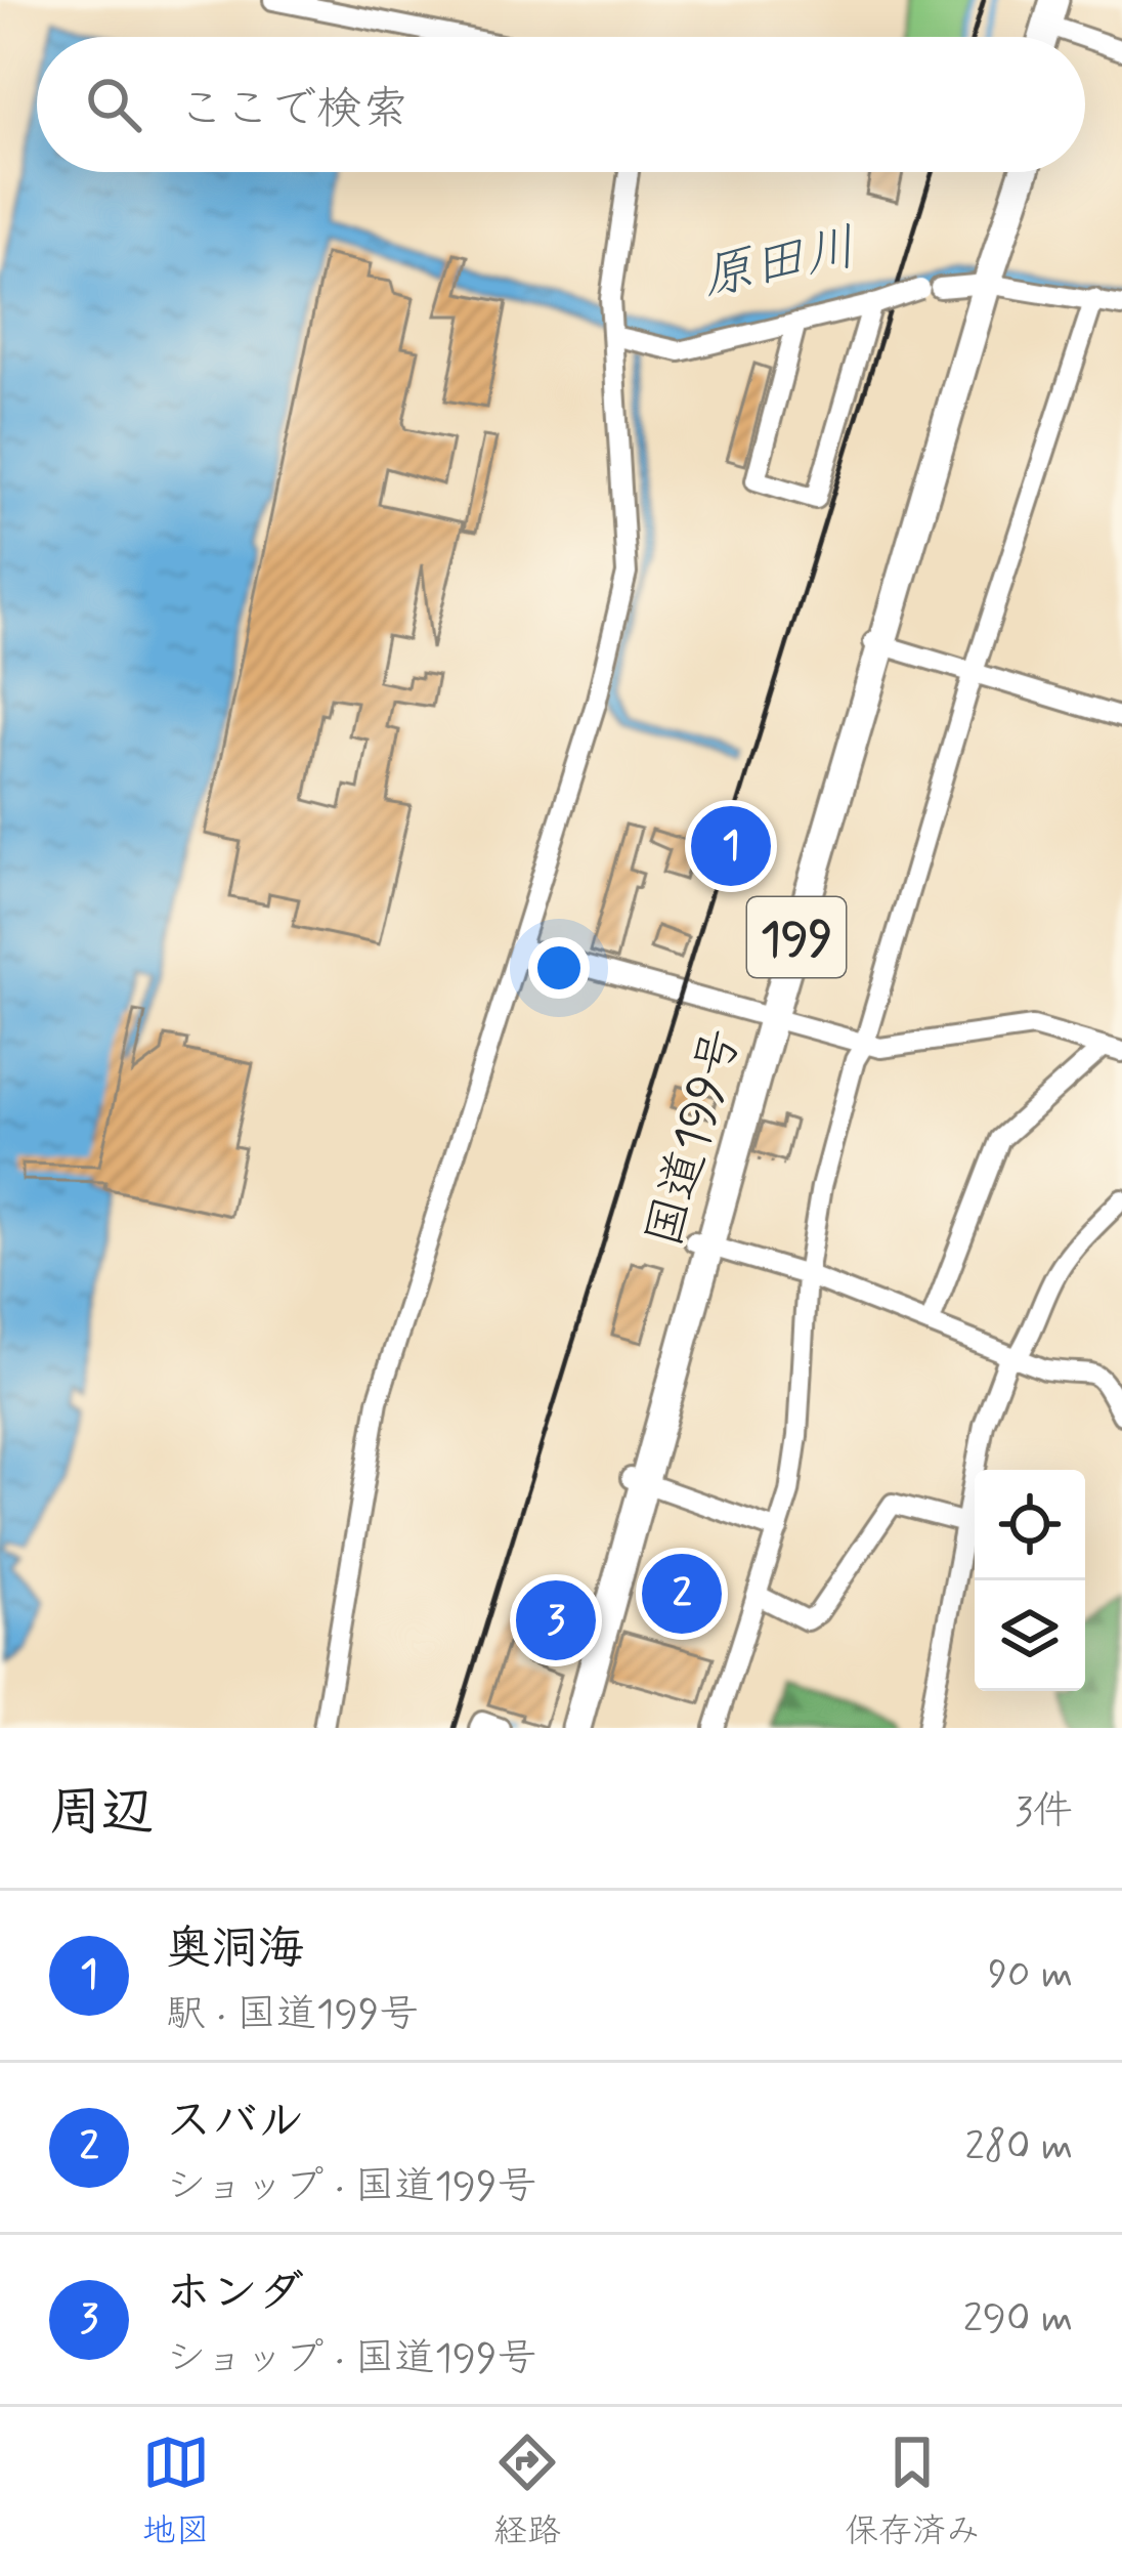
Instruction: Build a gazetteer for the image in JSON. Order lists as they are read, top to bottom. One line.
{"streets":{"highway":["199","国道199号"]},"water":["原田川"],"page":{"search":"ここで検索","pins":["1","2","3"],"heading":["周辺","3件"],"list":[{"mark":"1","name":"奥洞海","note":"駅 · 国道199号","value":"90 m"},{"mark":"2","name":"スバル","note":"ショップ · 国道199号","value":"280 m"},{"mark":"3","name":"ホンダ","note":"ショップ · 国道199号","value":"290 m"}],"nav":["地図","経路","保存済み"]}}
